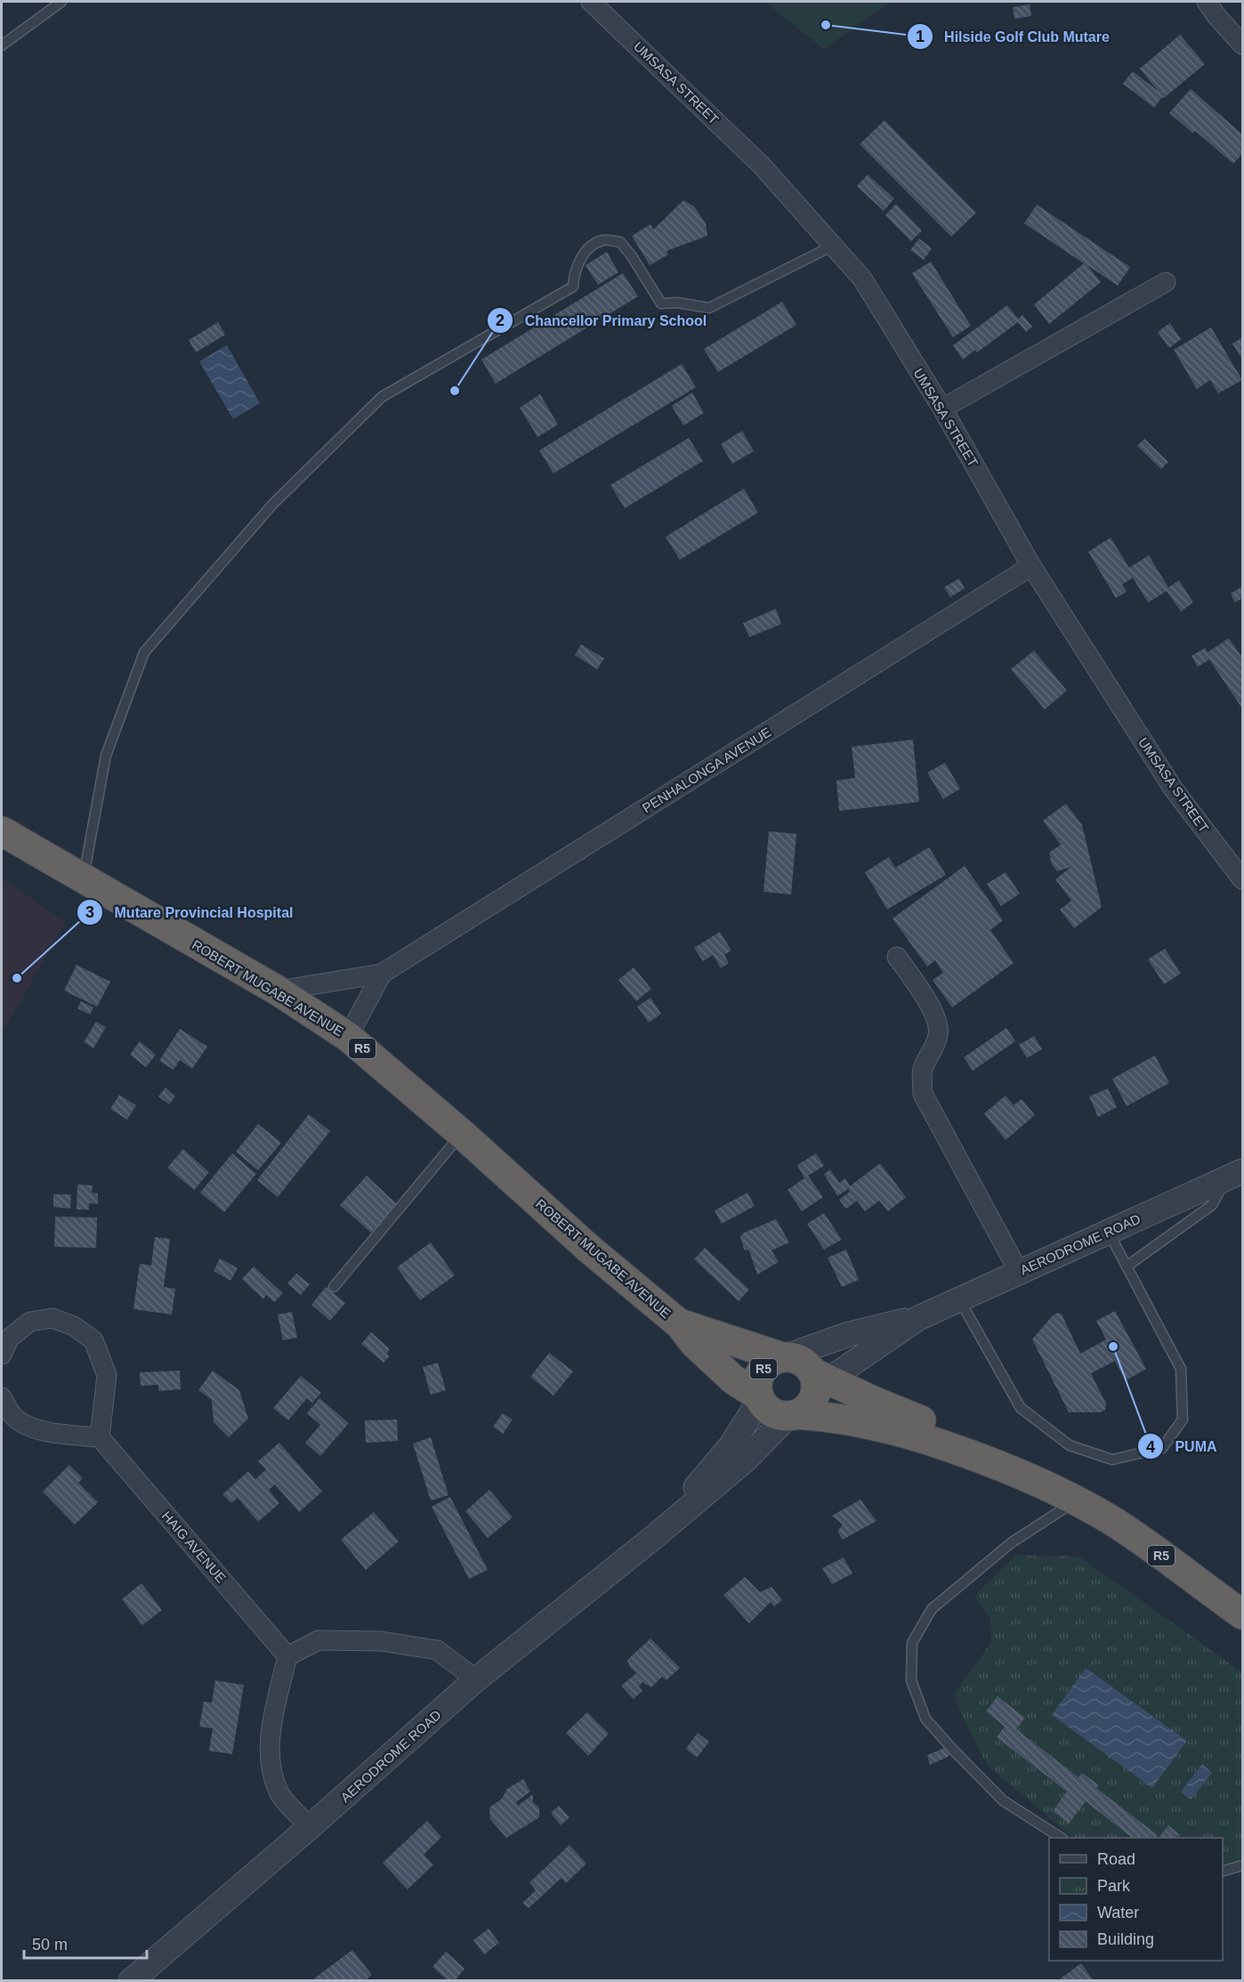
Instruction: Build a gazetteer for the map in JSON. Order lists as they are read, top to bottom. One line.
{"streets":{"highway":["ROBERT MUGABE AVENUE","R5"],"street":["UMSASA STREET","PENHALONGA AVENUE","AERODROME ROAD","HAIG AVENUE"]},"crossings":[["UMSASA STREET","PENHALONGA AVENUE"],["PENHALONGA AVENUE","ROBERT MUGABE AVENUE"],["ROBERT MUGABE AVENUE","R5"],["ROBERT MUGABE AVENUE","AERODROME ROAD"],["R5","AERODROME ROAD"]],"places":["Hilside Golf Club Mutare","Chancellor Primary School","Mutare Provincial Hospital","PUMA"],"legend":["Road","Park","Water","Building"],"scale_bar":"50 m"}
